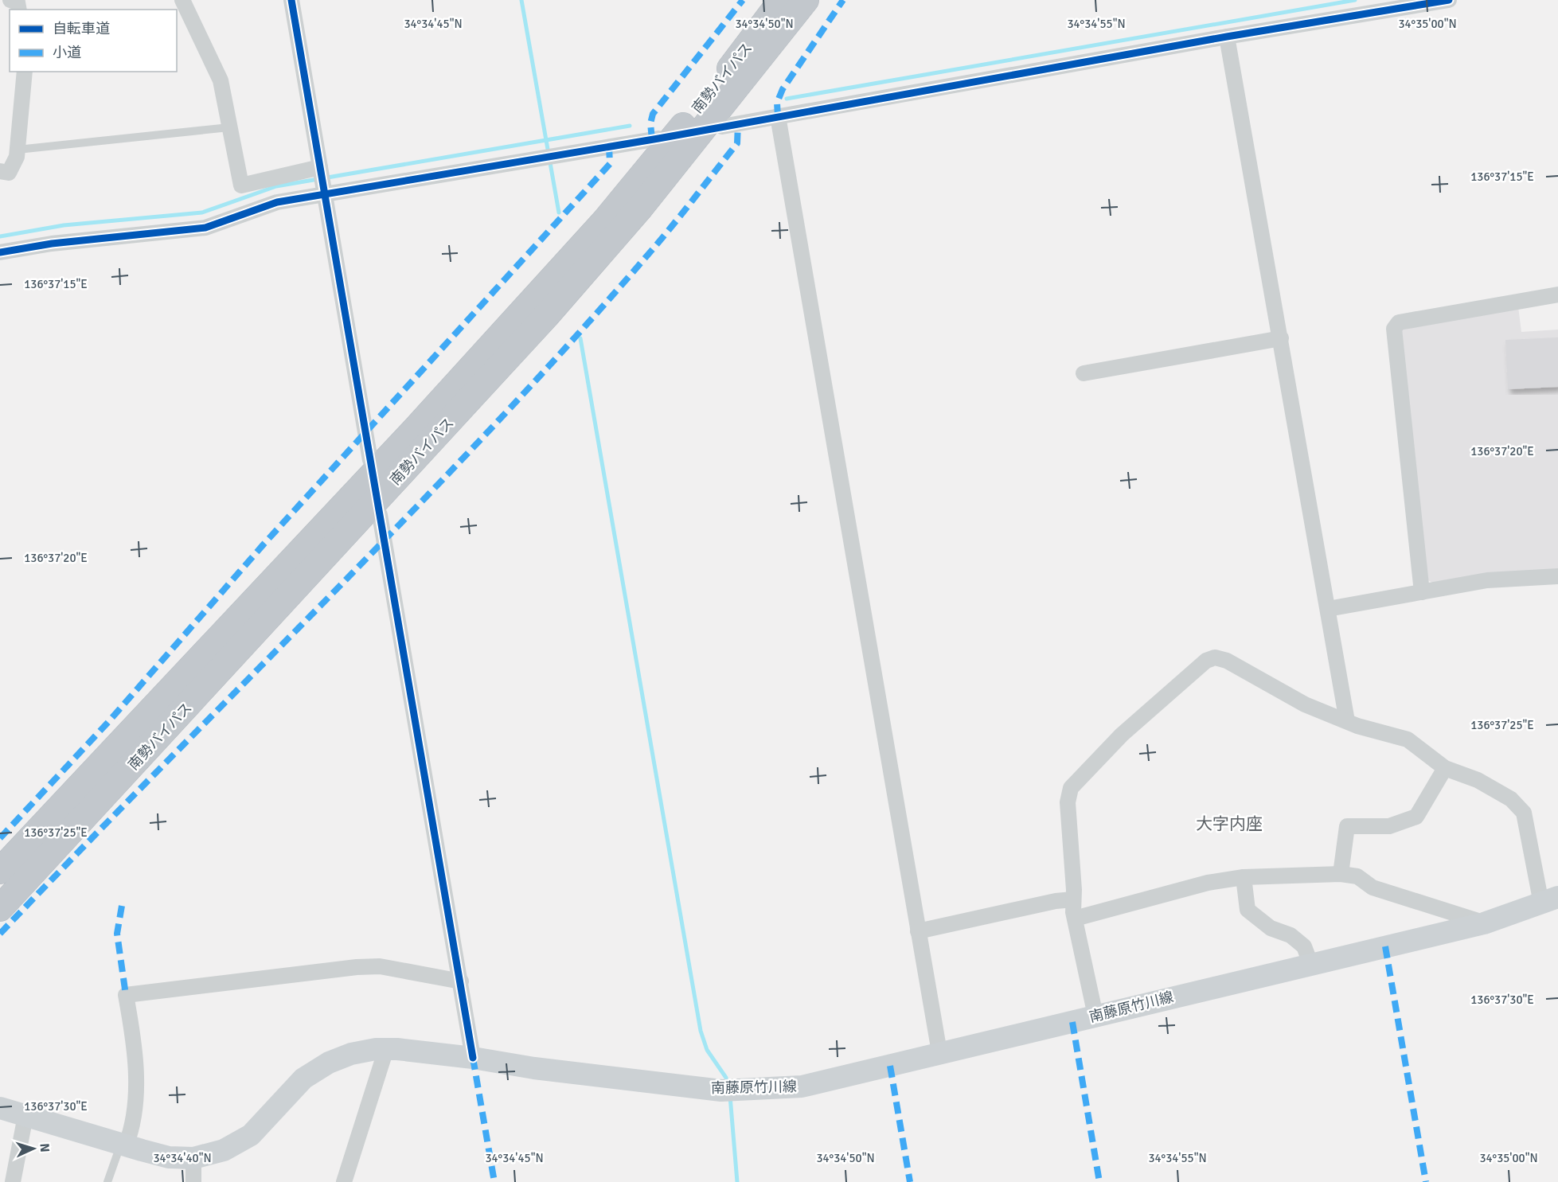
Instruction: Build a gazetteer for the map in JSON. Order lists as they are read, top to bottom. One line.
{"streets":{"highway":["南勢バイパス"],"main road":["南藤原竹川線"]},"districts":["大字内座"],"legend":["自転車道","小道"],"north":"right","coordinates":["34°34'45\"N","34°34'50\"N","34°34'55\"N","34°35'00\"N","136°37'15\"E","136°37'20\"E","136°37'25\"E","136°37'30\"E","34°34'40\"N"]}
